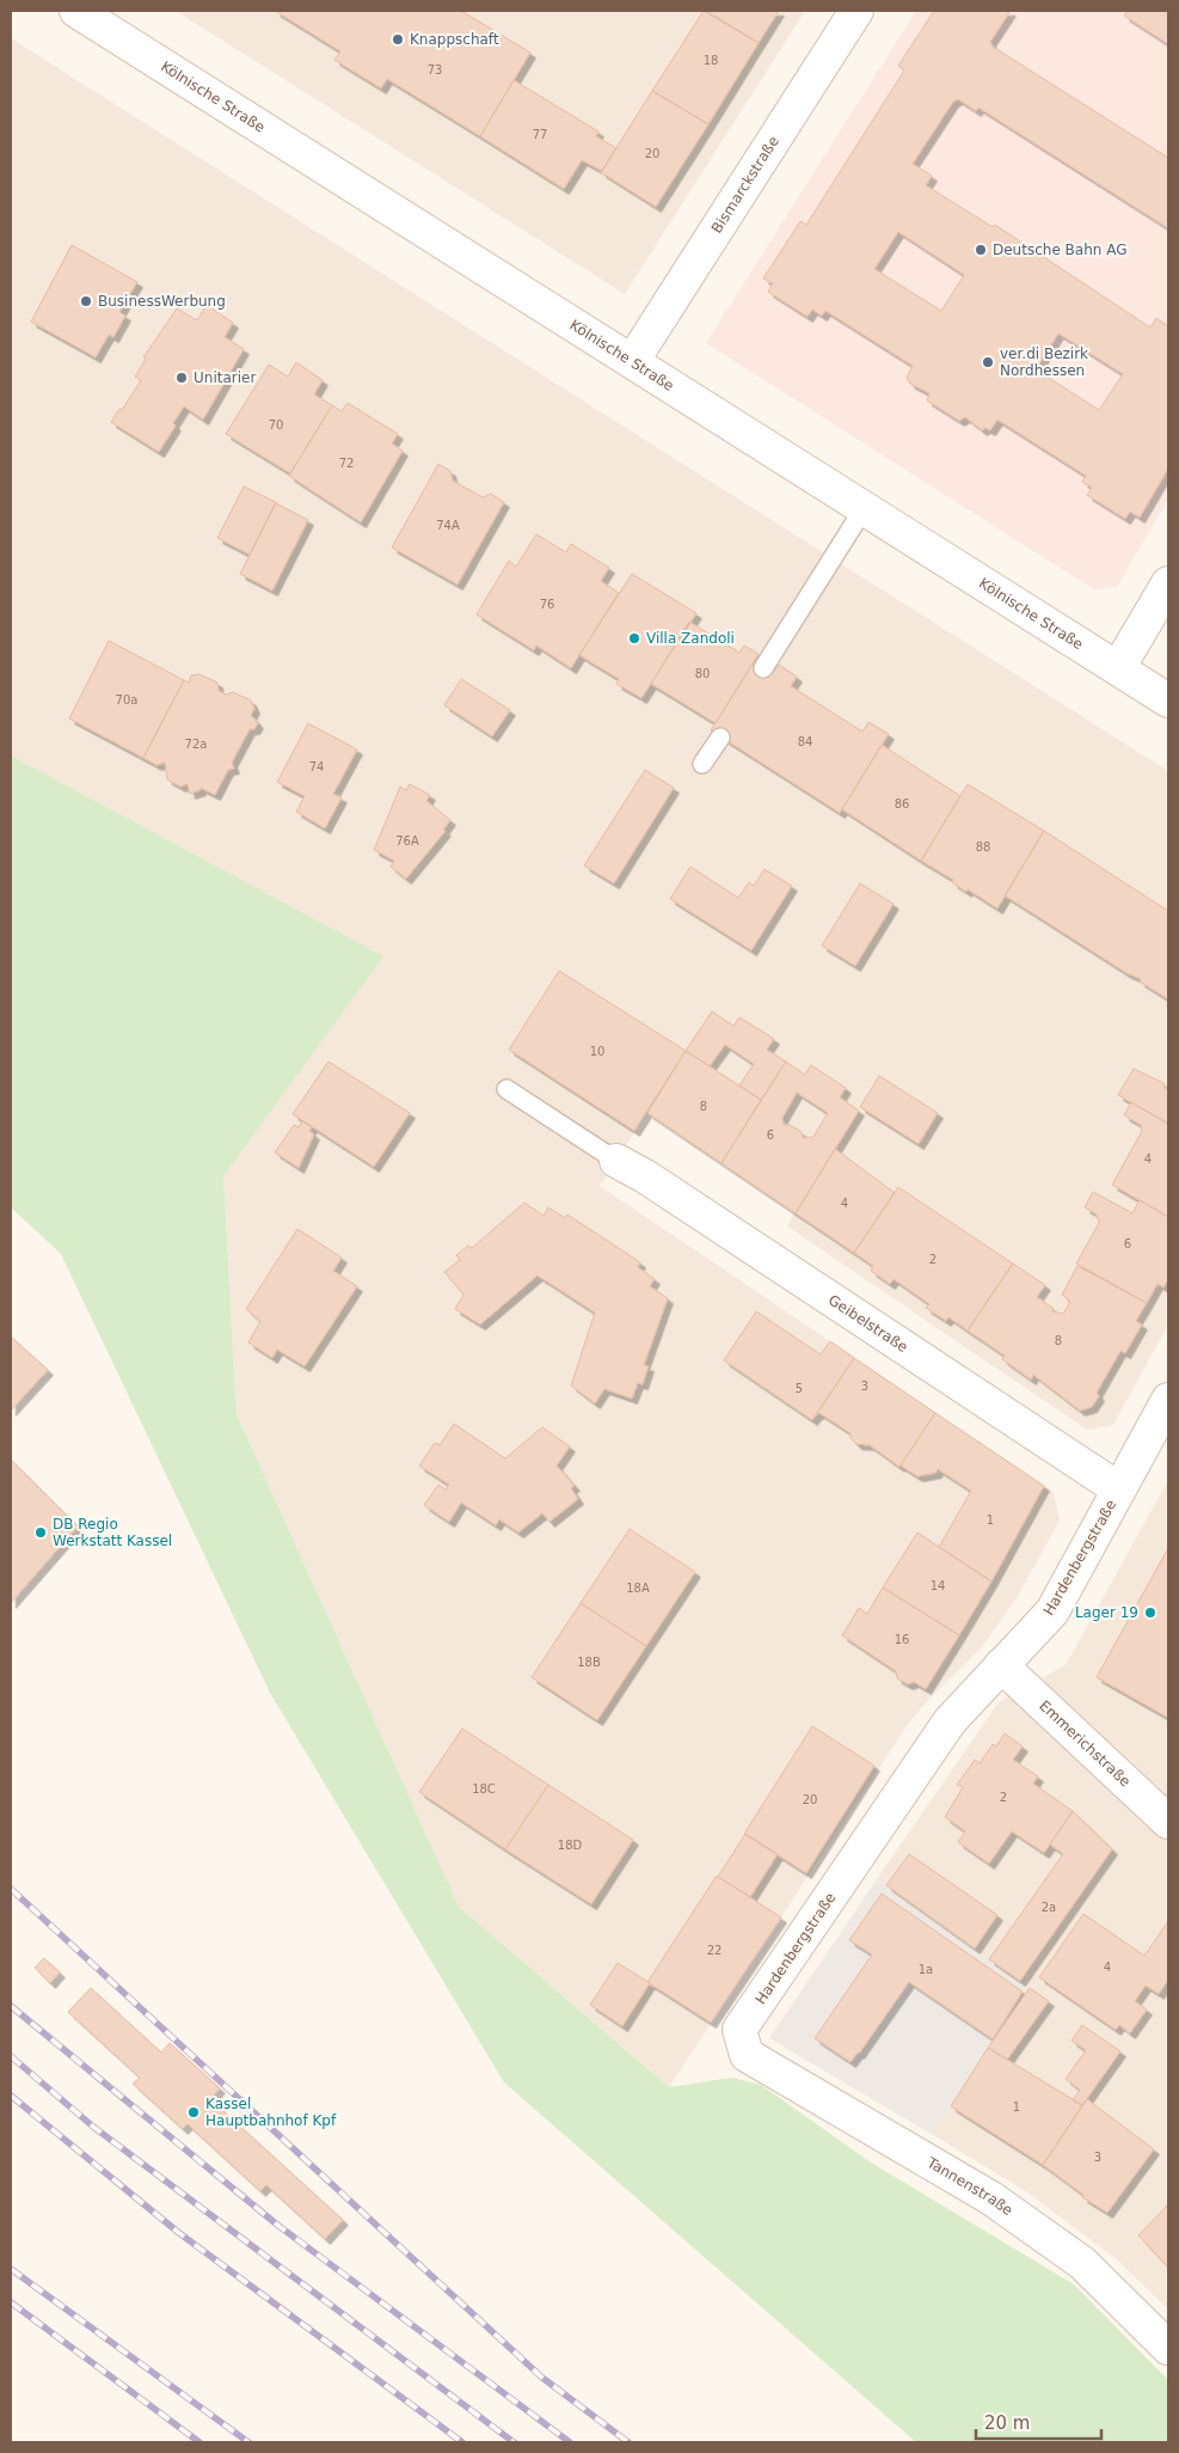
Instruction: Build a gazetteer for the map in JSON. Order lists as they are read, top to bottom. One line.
{"streets":{"street":["Kölnische Straße","Bismarckstraße","Geibelstraße","Hardenbergstraße","Emmerichstraße","Tannenstraße"]},"crossings":[["Kölnische Straße","Bismarckstraße"],["Geibelstraße","Hardenbergstraße"],["Hardenbergstraße","Emmerichstraße"],["Hardenbergstraße","Tannenstraße"]],"places":["Knappschaft","Deutsche Bahn AG","BusinessWerbung","ver.di Bezirk Nordhessen","Unitarier","Villa Zandoli","DB Regio Werkstatt Kassel","Lager 19","Kassel Hauptbahnhof Kpf"],"house_numbers":["18","73","77","20","70","72","74A","76","80","70a","84","72a","74","86","76A","88","10","8","6","4","4","6","2","8","3","5","1","14","18A","16","18B","18C","2","20","18D","2a","22","4","1a","1","3"],"scale_bar":"20 m"}
